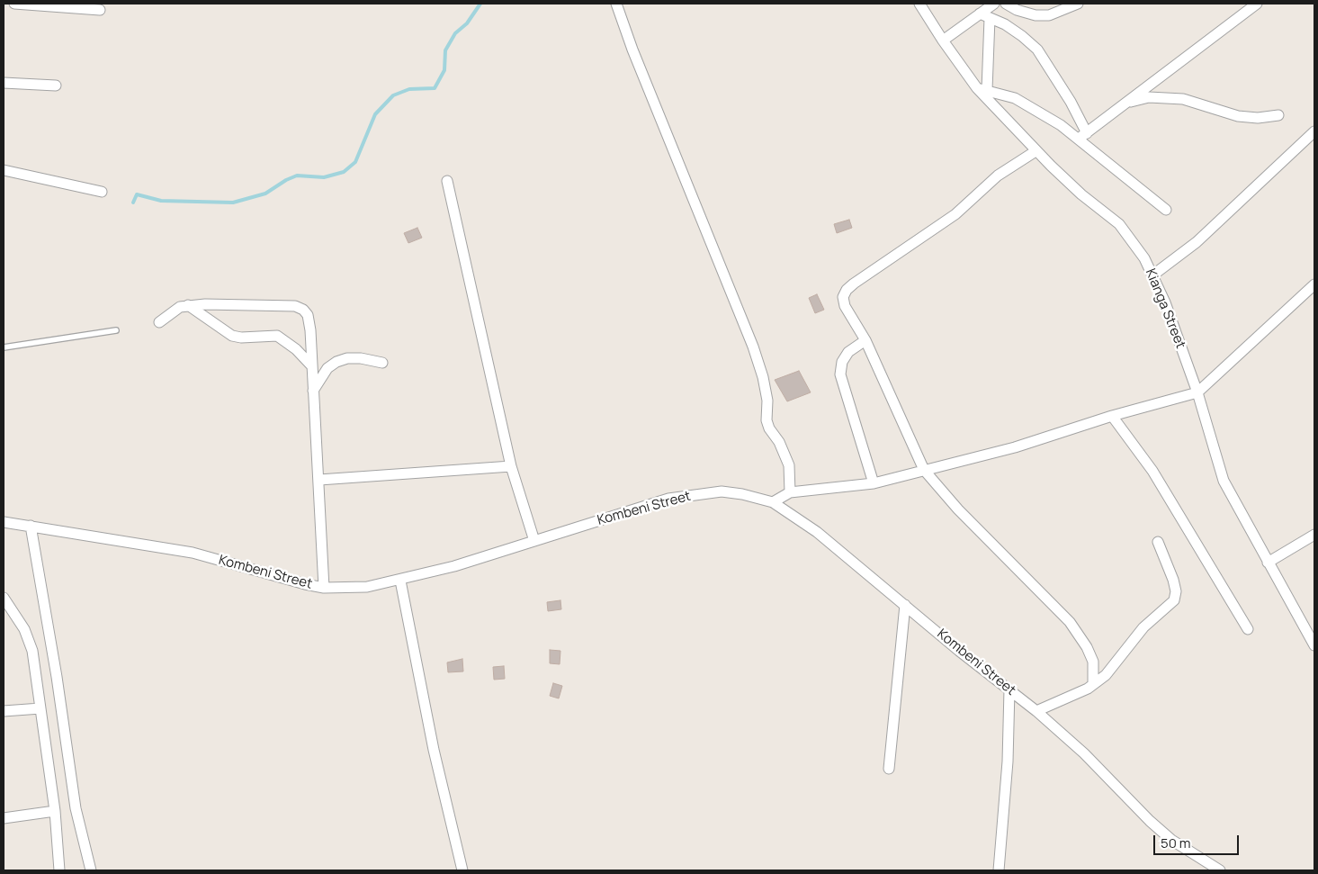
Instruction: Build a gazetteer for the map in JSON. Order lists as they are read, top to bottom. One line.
{"streets":{"street":["Kianga Street","Kombeni Street"]},"scale_bar":"50 m"}
